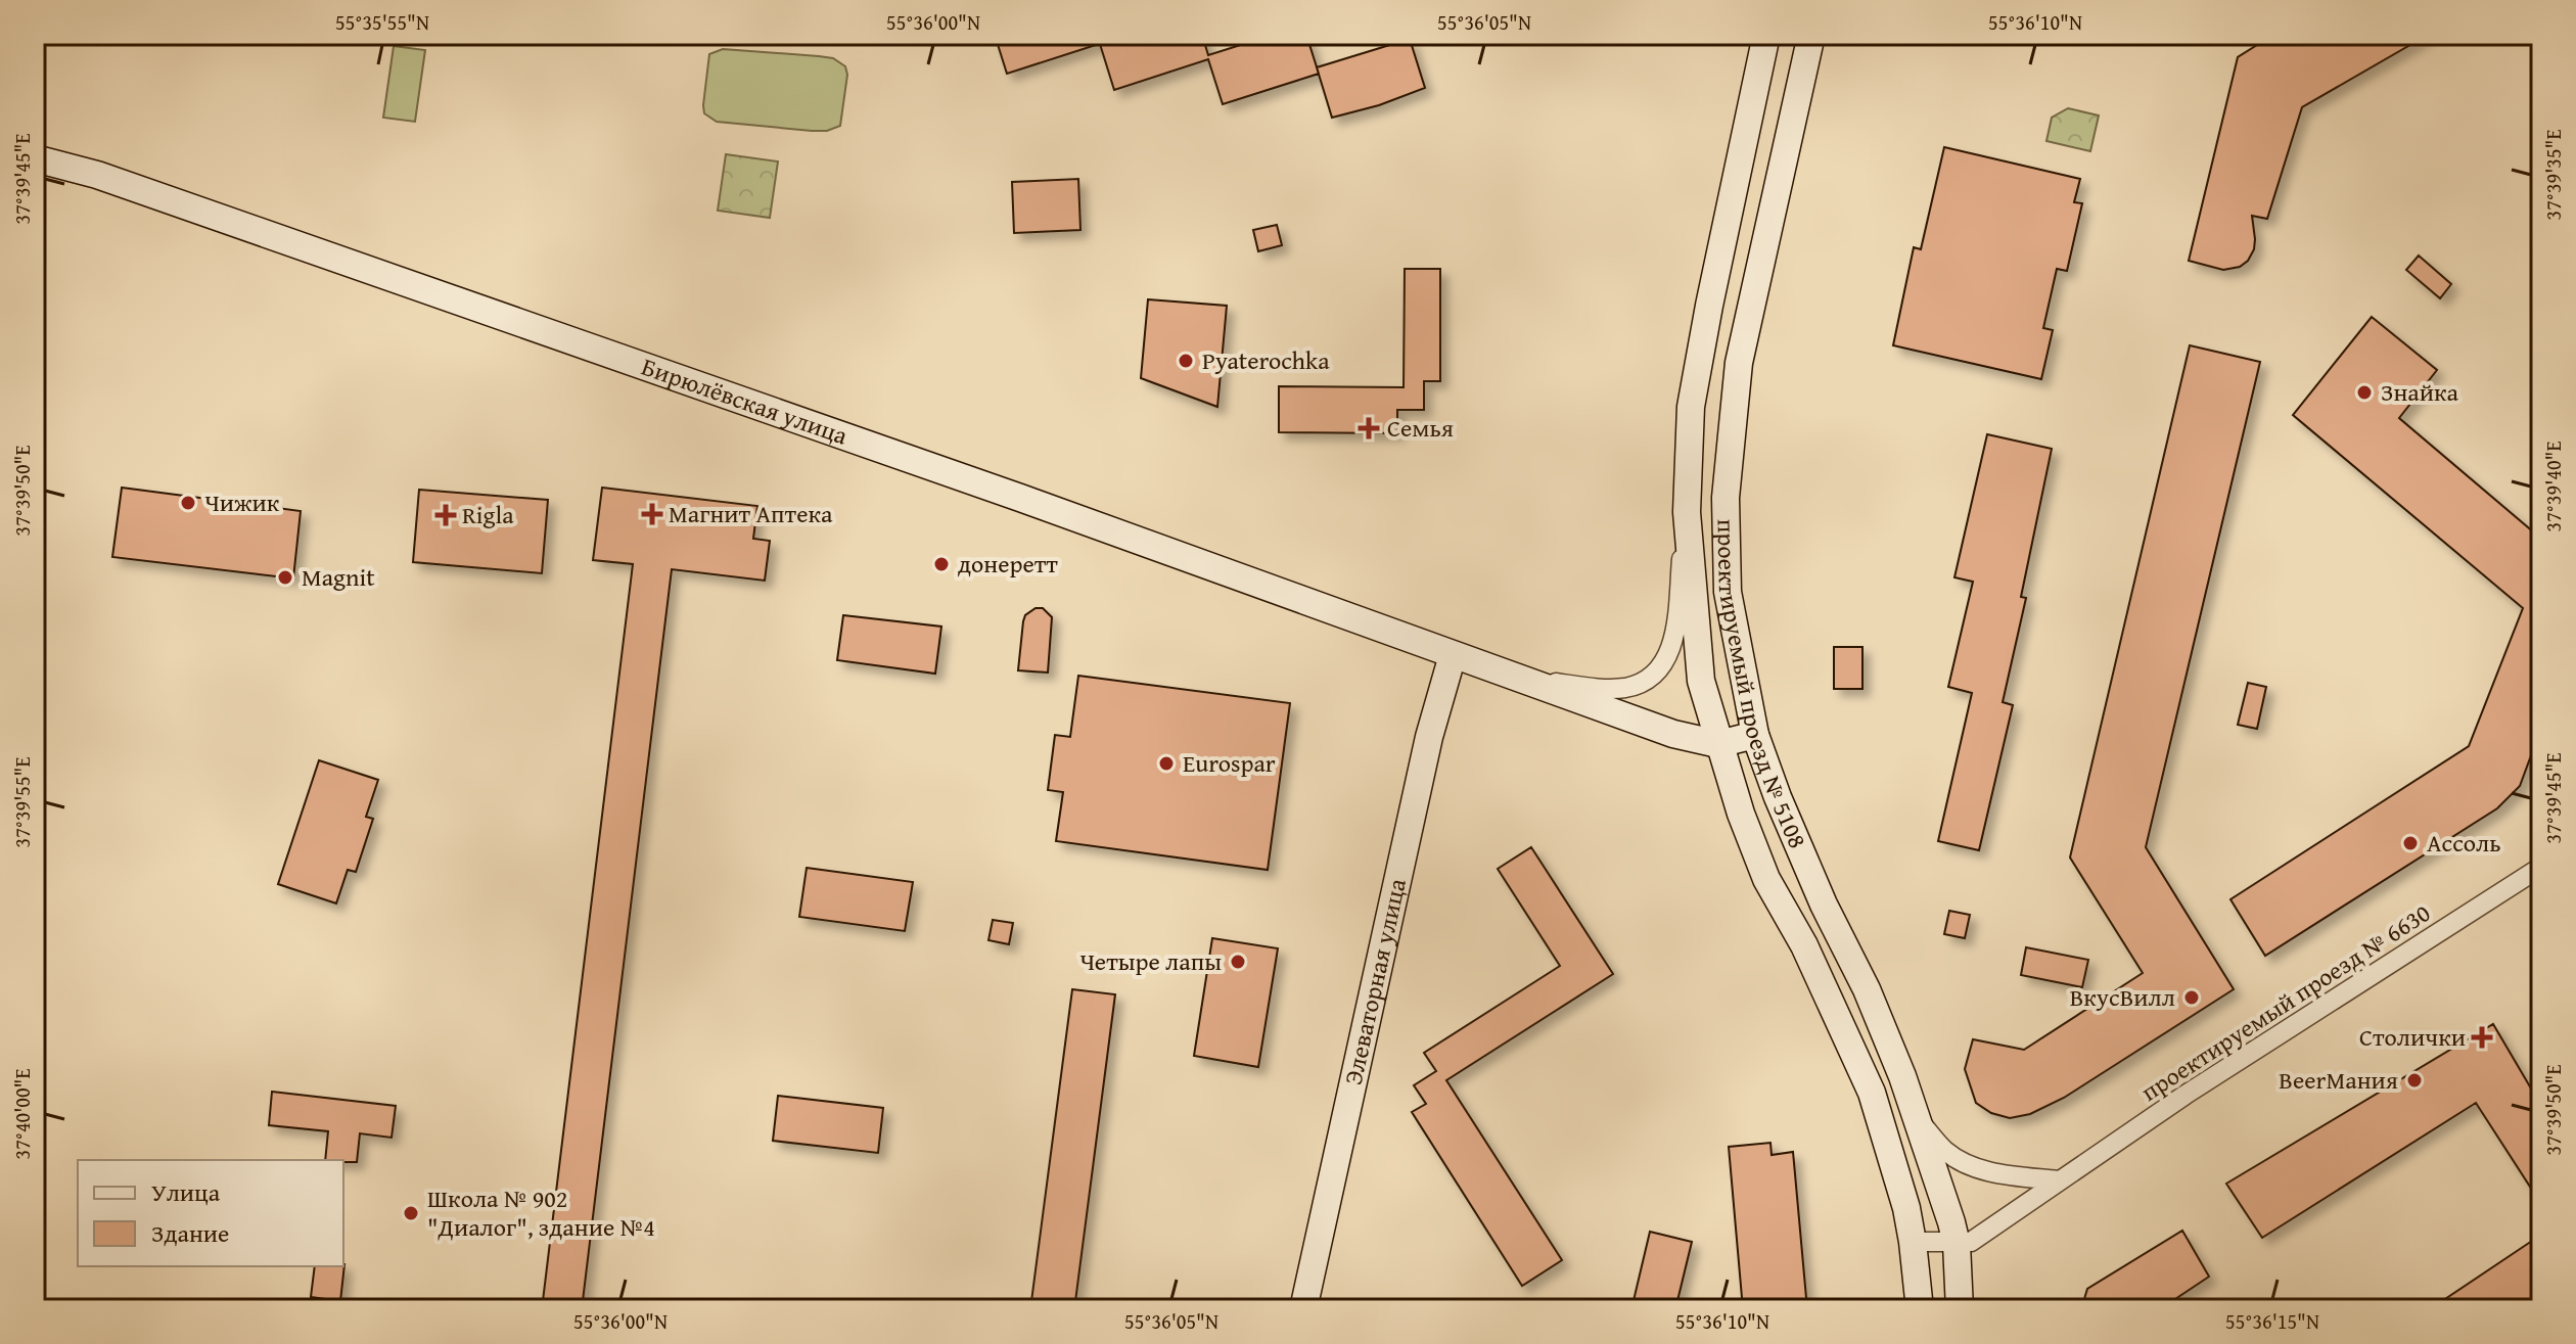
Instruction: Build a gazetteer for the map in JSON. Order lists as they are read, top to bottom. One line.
{"streets":{"main road":["Бирюлёвская улица","проектируемый проезд № 5108","Элеваторная улица"],"street":["проектируемый проезд № 6630"]},"crossings":[["Бирюлёвская улица","проектируемый проезд № 5108"],["Бирюлёвская улица","Элеваторная улица"],["проектируемый проезд № 5108","проектируемый проезд № 6630"]],"places":{"other":["Pyaterochka","Знайка","Чижик","донеретт","Magnit","Eurospar","Ассоль","Четыре лапы","ВкусВилл","BeerМания","Школа № 902 \"Диалог\", здание №4"],"health":["Семья","Магнит Аптека","Rigla","Столички"]},"legend":["Улица","Здание"],"coordinates":["55°35'55\"N","55°36'00\"N","55°36'05\"N","55°36'10\"N","37°39'35\"E","37°39'45\"E","37°39'40\"E","37°39'50\"E","37°39'55\"E","37°40'00\"E","55°36'15\"N"]}
